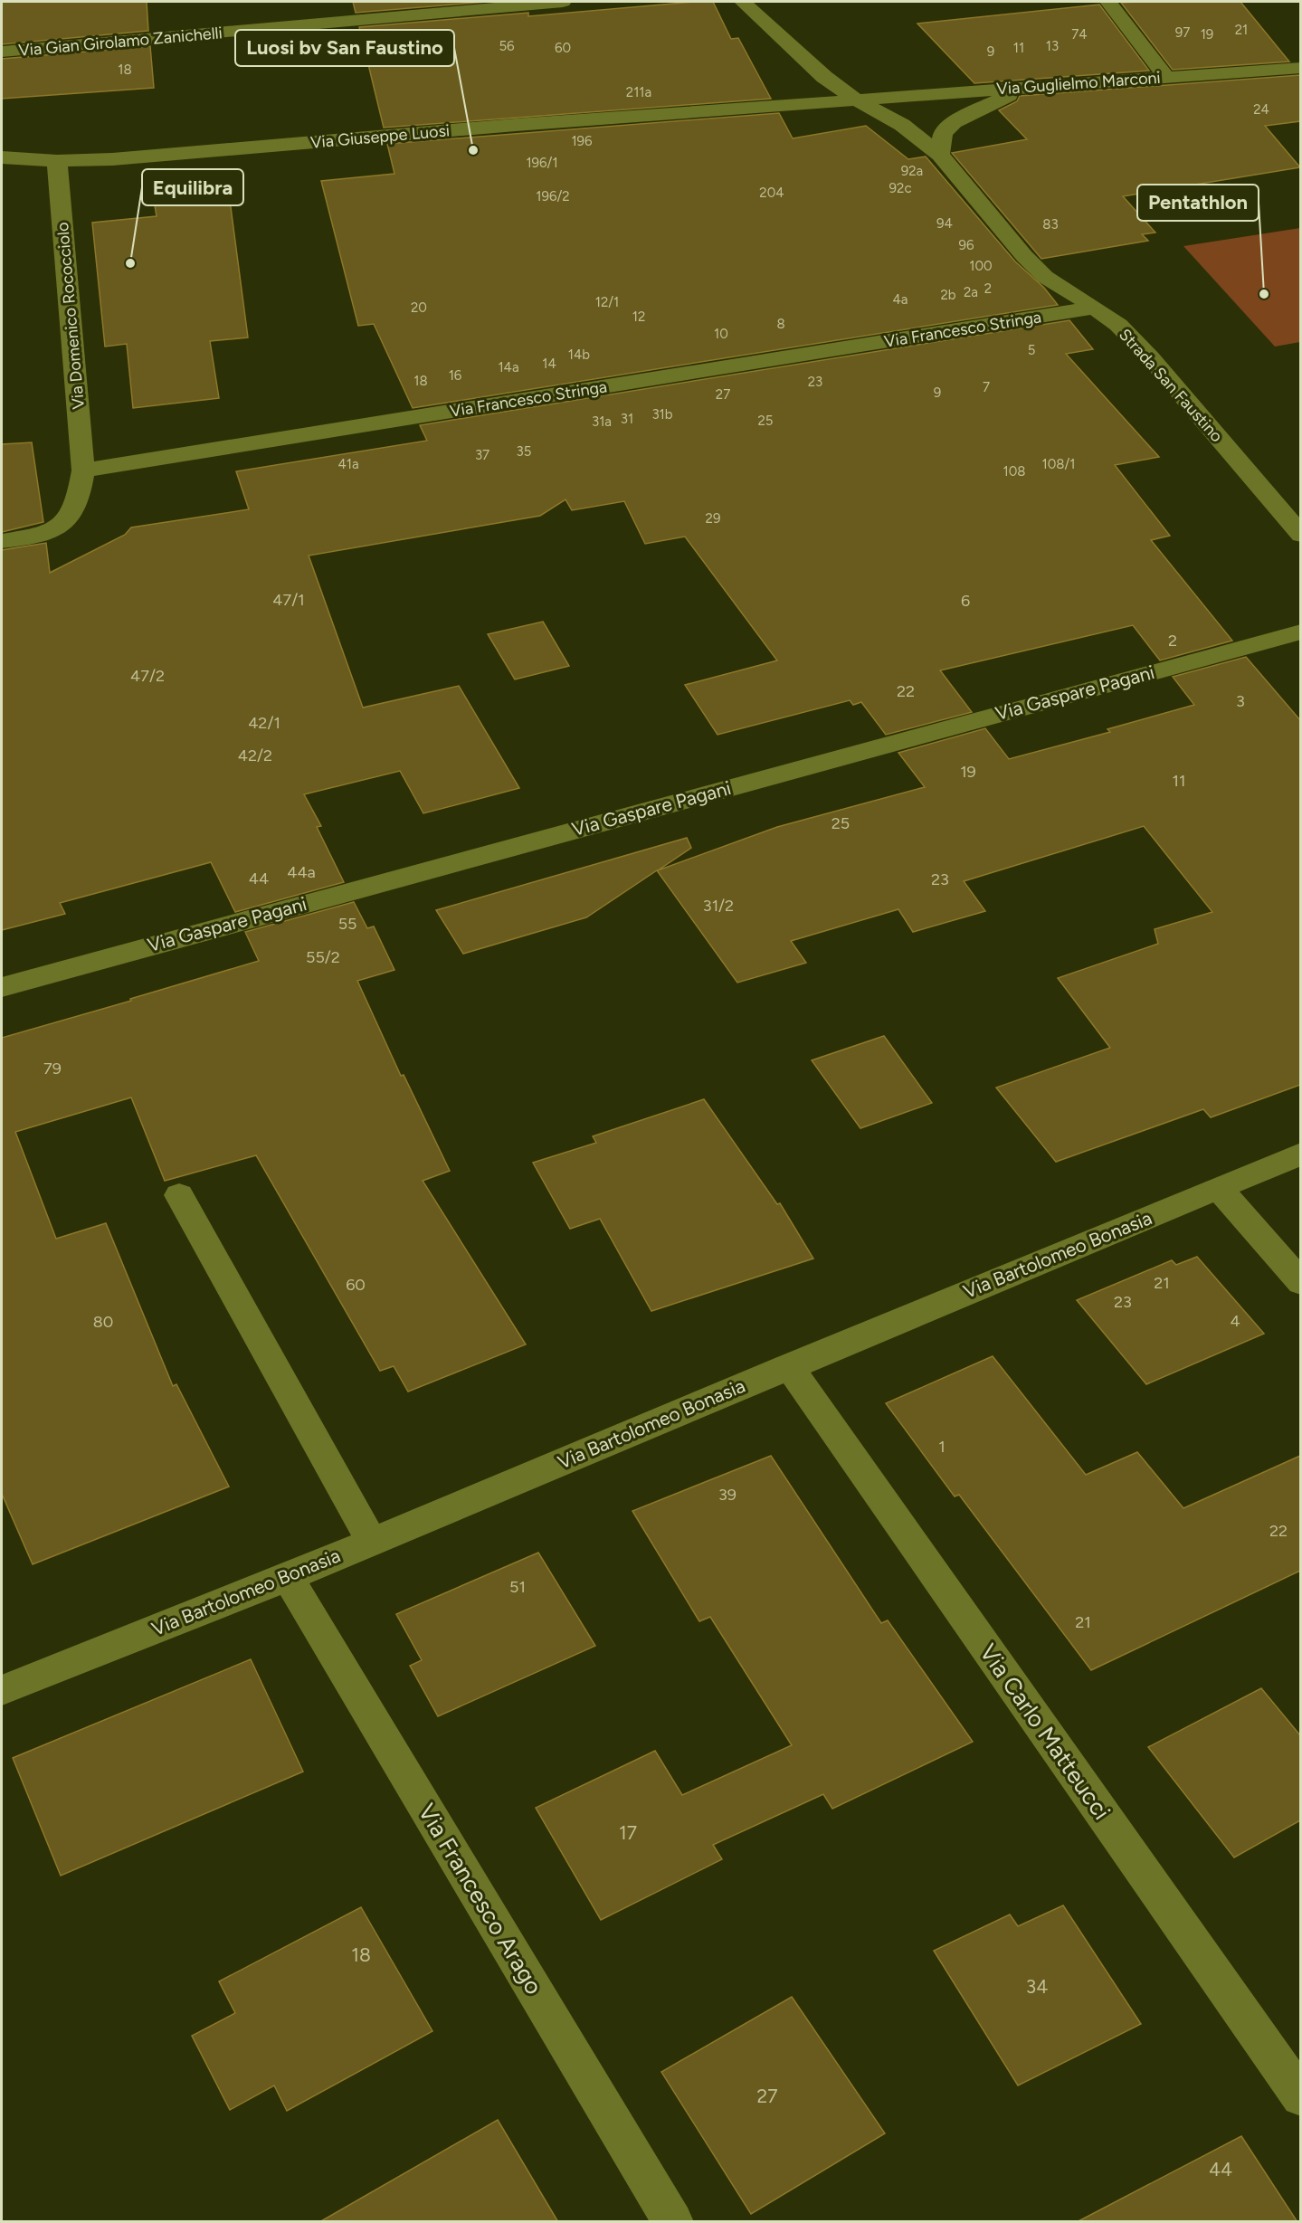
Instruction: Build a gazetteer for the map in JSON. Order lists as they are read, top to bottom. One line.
{"streets":{"street":["Via Gian Girolamo Zanichelli","Via Guglielmo Marconi","Via Giuseppe Luosi","Via Domenico Rococciolo","Via Francesco Stringa","Strada San Faustino","Via Gaspare Pagani","Via Bartolomeo Bonasia","Via Carlo Matteucci","Via Francesco Arago"]},"crossings":[["Via Guglielmo Marconi","Via Giuseppe Luosi"],["Via Guglielmo Marconi","Strada San Faustino"],["Via Giuseppe Luosi","Via Domenico Rococciolo"],["Via Giuseppe Luosi","Strada San Faustino"],["Via Domenico Rococciolo","Via Francesco Stringa"],["Via Francesco Stringa","Strada San Faustino"],["Via Bartolomeo Bonasia","Via Carlo Matteucci"],["Via Bartolomeo Bonasia","Via Francesco Arago"]],"places":["Luosi bv San Faustino","Equilibra","Pentathlon"],"house_numbers":["21","97","74","19","56","13","60","11","9","18","211a","24","196","196/1","92a","92c","204","196/2","94","83","96","100","2","2a","2b","4a","12/1","20","12","8","10","5","14b","14","14a","16","18","23","7","9","27","31b","31","25","31a","35","37","41a","108/1","108","29","47/1","6","2","47/2","22","3","42/1","42/2","19","11","25","44a","44","23","31/2","55","55/2","79","21","60","23","4","80","1","39","22","51","21","17","18","34","27","44"]}
